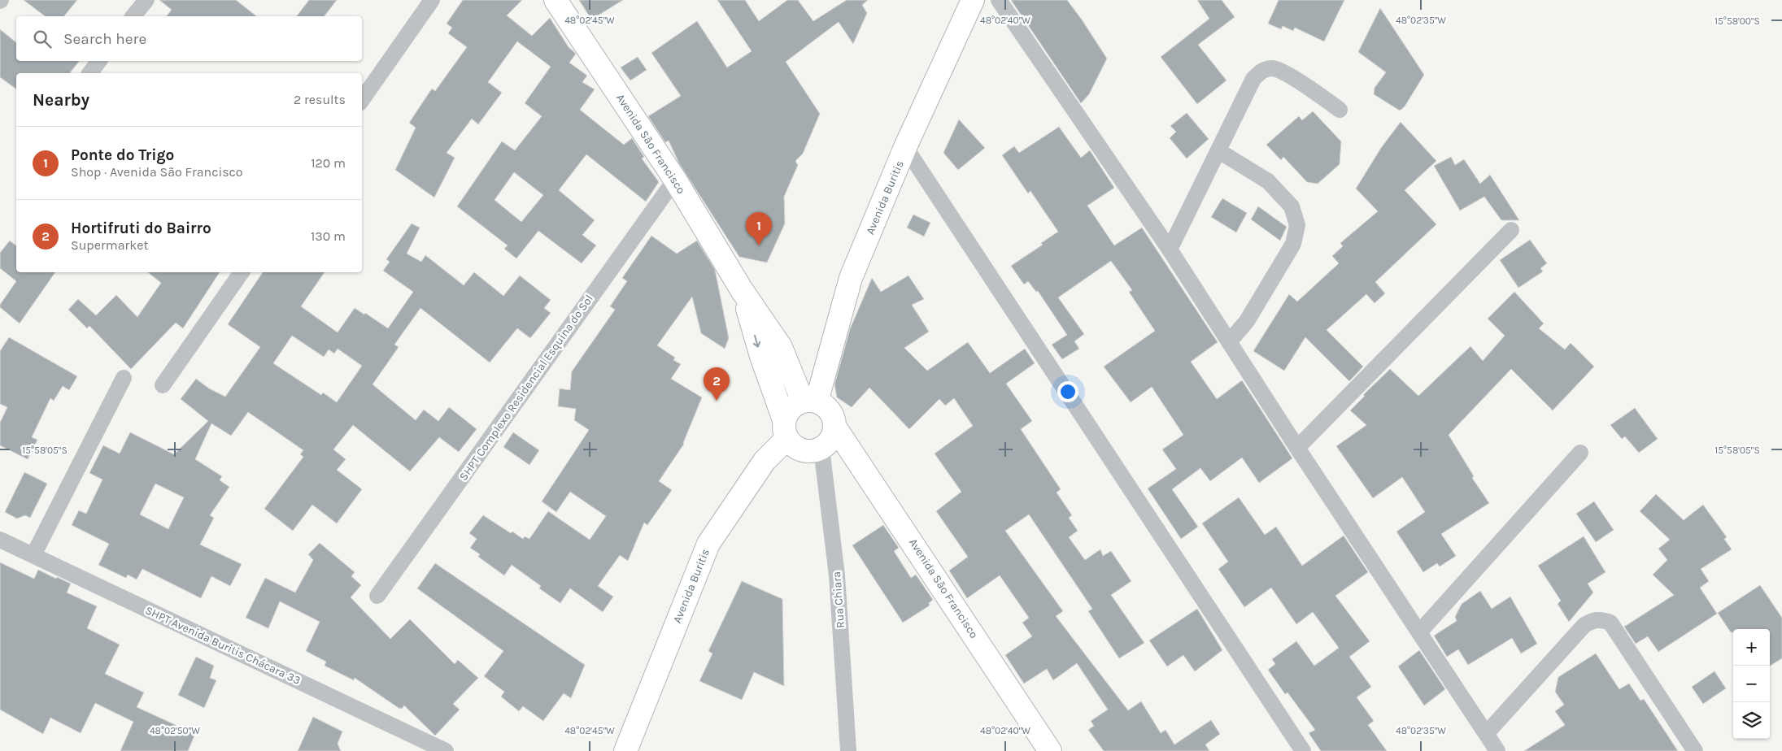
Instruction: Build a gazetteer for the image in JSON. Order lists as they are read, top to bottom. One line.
{"streets":{"street":["Avenida São Francisco","Avenida Buritis","SHPT Complexo Residencial Esquina do Sol","Rua Chiara","SHPT Avenida Buritis Chácara 33"]},"crossings":[["Avenida São Francisco","Avenida Buritis"],["Avenida São Francisco","SHPT Complexo Residencial Esquina do Sol"],["Avenida São Francisco","Rua Chiara"],["Avenida Buritis","Rua Chiara"]],"page":{"search":"Search here","heading":["Nearby","2 results"],"list":[{"mark":"1","name":"Ponte do Trigo","note":"Shop · Avenida São Francisco","value":"120 m"},{"mark":"2","name":"Hortifruti do Bairro","note":"Supermarket","value":"130 m"}],"pins":["1","2"],"map_buttons":["+","−"]},"coordinates":["48°02'45\"W","48°02'40\"W","48°02'35\"W","15°58'00\"S","15°58'05\"S","48°02'50\"W"]}
